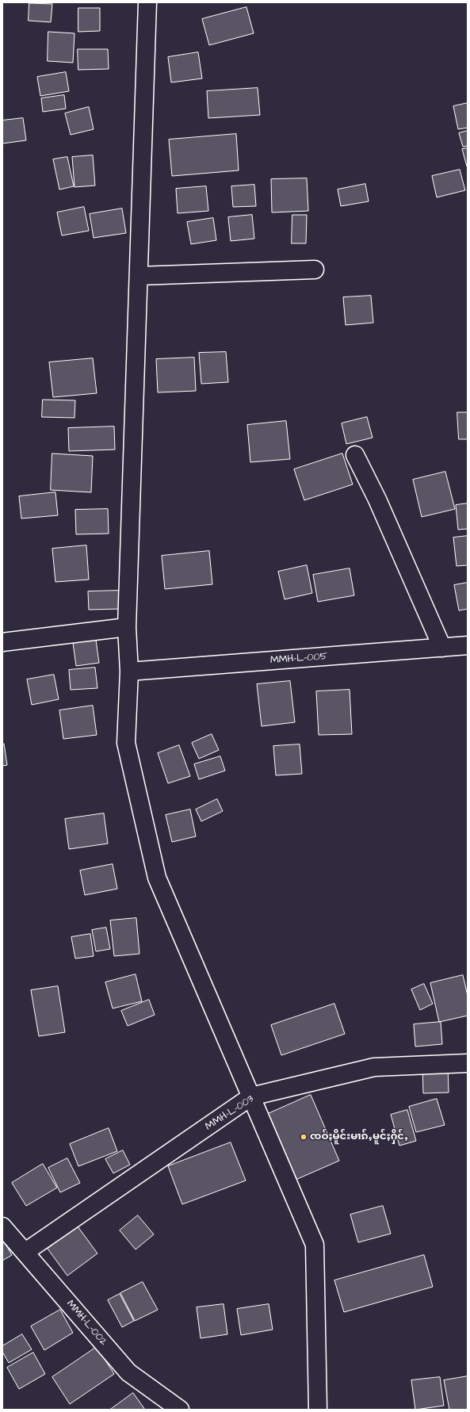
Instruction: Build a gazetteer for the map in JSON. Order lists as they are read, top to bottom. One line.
{"streets":{"street":["MMH-L-005","MMH-L-003","MMH-L-002"]},"crossings":[["MMH-L-003","MMH-L-002"]],"places":["ၸဝ်ႈမိူင်းမၢၵ်ႇမူင်ႈႁိင်ႇ"]}
